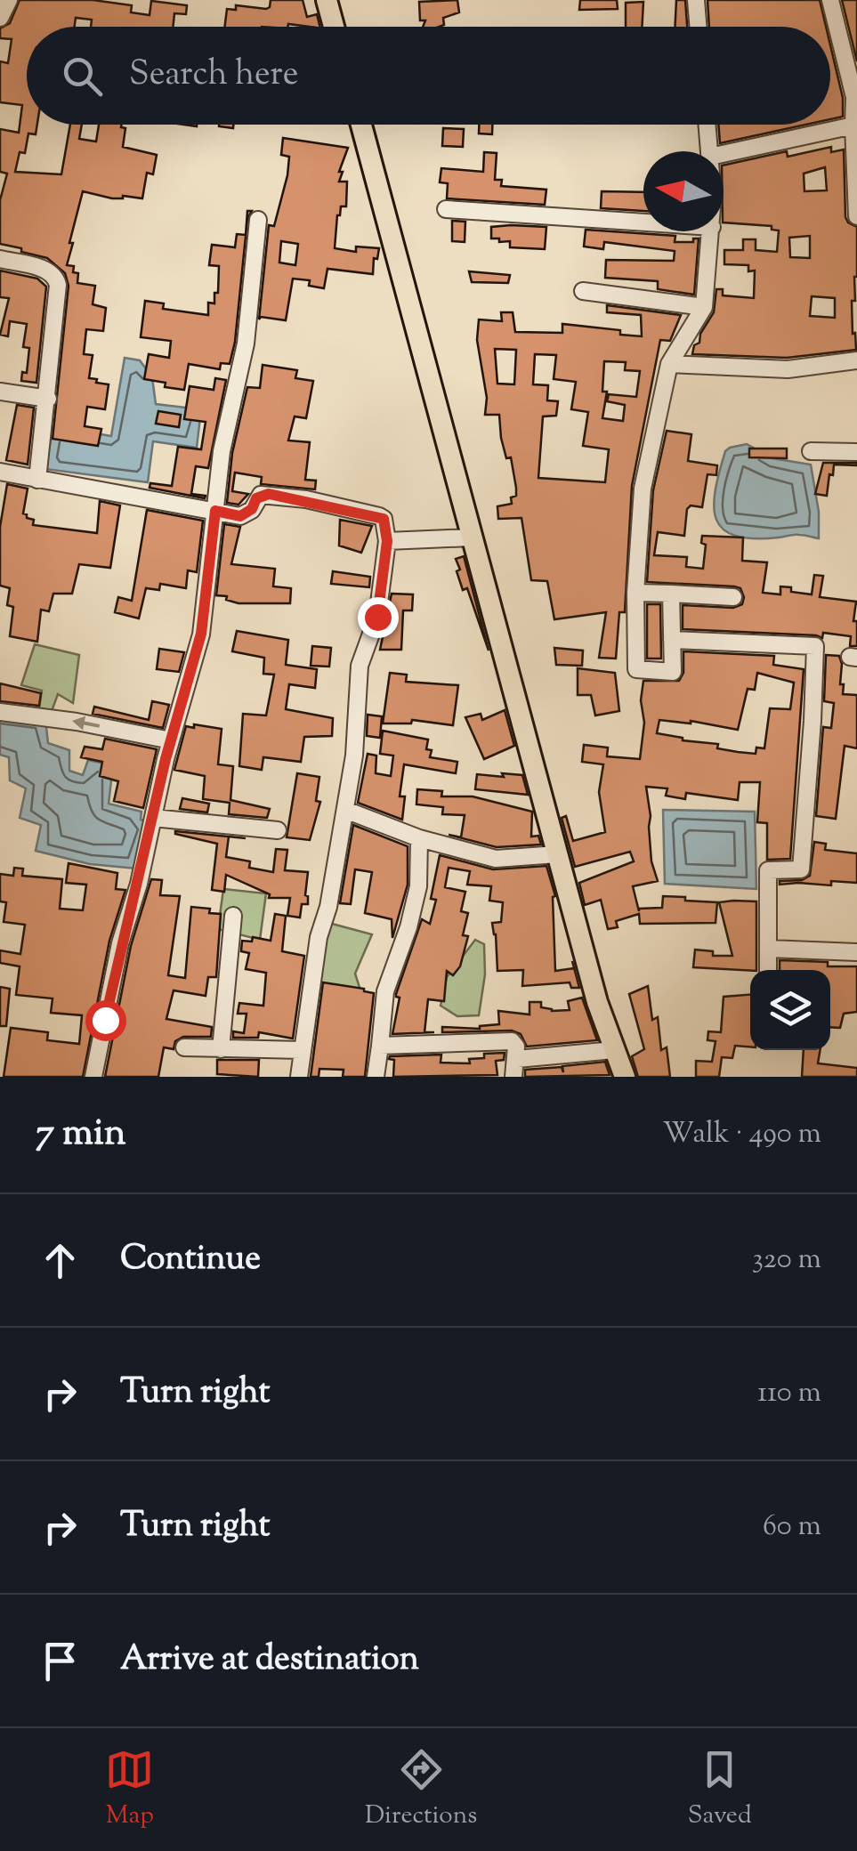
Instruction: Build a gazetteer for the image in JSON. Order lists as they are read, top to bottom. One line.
{"north":"left","page":{"search":"Search here","heading":["7 min","Walk · 490 m"],"list":[["Continue","320 m"],["Turn right","110 m"],["Turn right","60 m"],"Arrive at destination"],"nav":["Map","Directions","Saved"]}}
